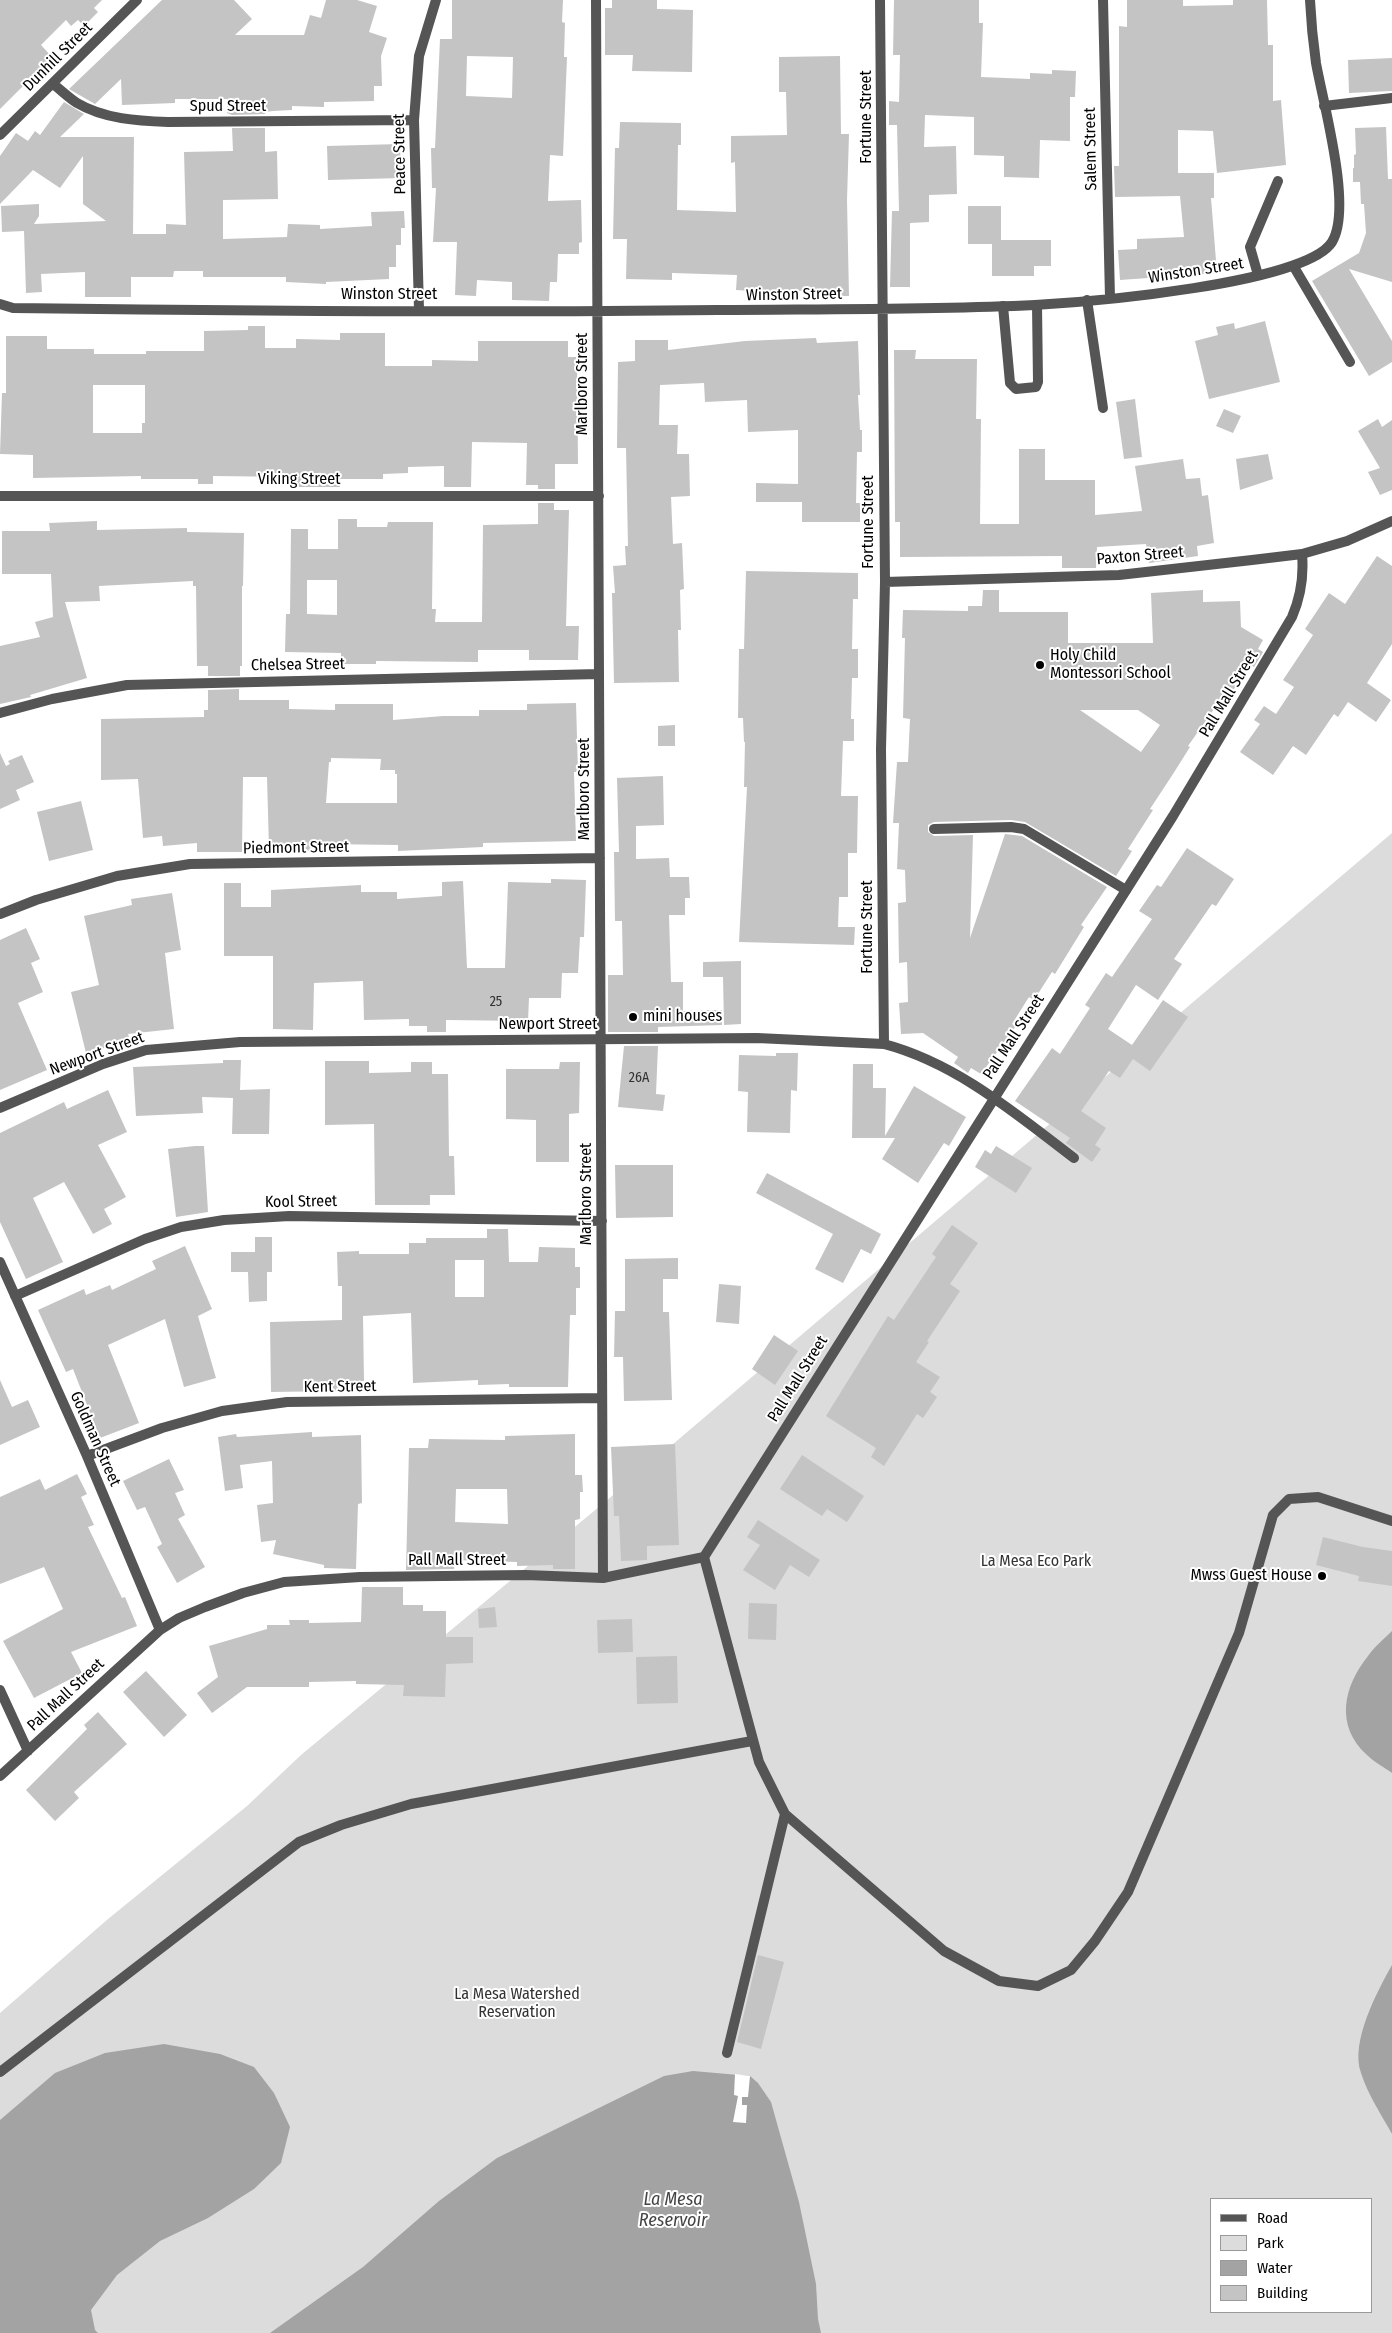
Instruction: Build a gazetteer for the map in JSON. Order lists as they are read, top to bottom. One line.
{"streets":{"street":["Dunhill Street","Spud Street","Fortune Street","Salem Street","Peace Street","Winston Street","Marlboro Street","Viking Street","Paxton Street","Chelsea Street","Pall Mall Street","Piedmont Street","Newport Street","Kool Street","Kent Street","Goldman Street"]},"crossings":[["Dunhill Street","Spud Street"],["Spud Street","Peace Street"],["Fortune Street","Winston Street"],["Fortune Street","Paxton Street"],["Fortune Street","Newport Street"],["Salem Street","Winston Street"],["Peace Street","Winston Street"],["Winston Street","Marlboro Street"],["Marlboro Street","Viking Street"],["Marlboro Street","Chelsea Street"],["Marlboro Street","Pall Mall Street"],["Marlboro Street","Piedmont Street"],["Marlboro Street","Newport Street"],["Marlboro Street","Kool Street"],["Marlboro Street","Kent Street"],["Paxton Street","Pall Mall Street"],["Pall Mall Street","Newport Street"],["Pall Mall Street","Goldman Street"],["Kool Street","Goldman Street"],["Kent Street","Goldman Street"]],"water":["La Mesa Reservoir"],"parks":["La Mesa Eco Park","La Mesa Watershed Reservation"],"places":["Holy Child Montessori School","mini houses","Mwss Guest House"],"house_numbers":["25","26A"],"legend":["Road","Park","Water","Building"]}
